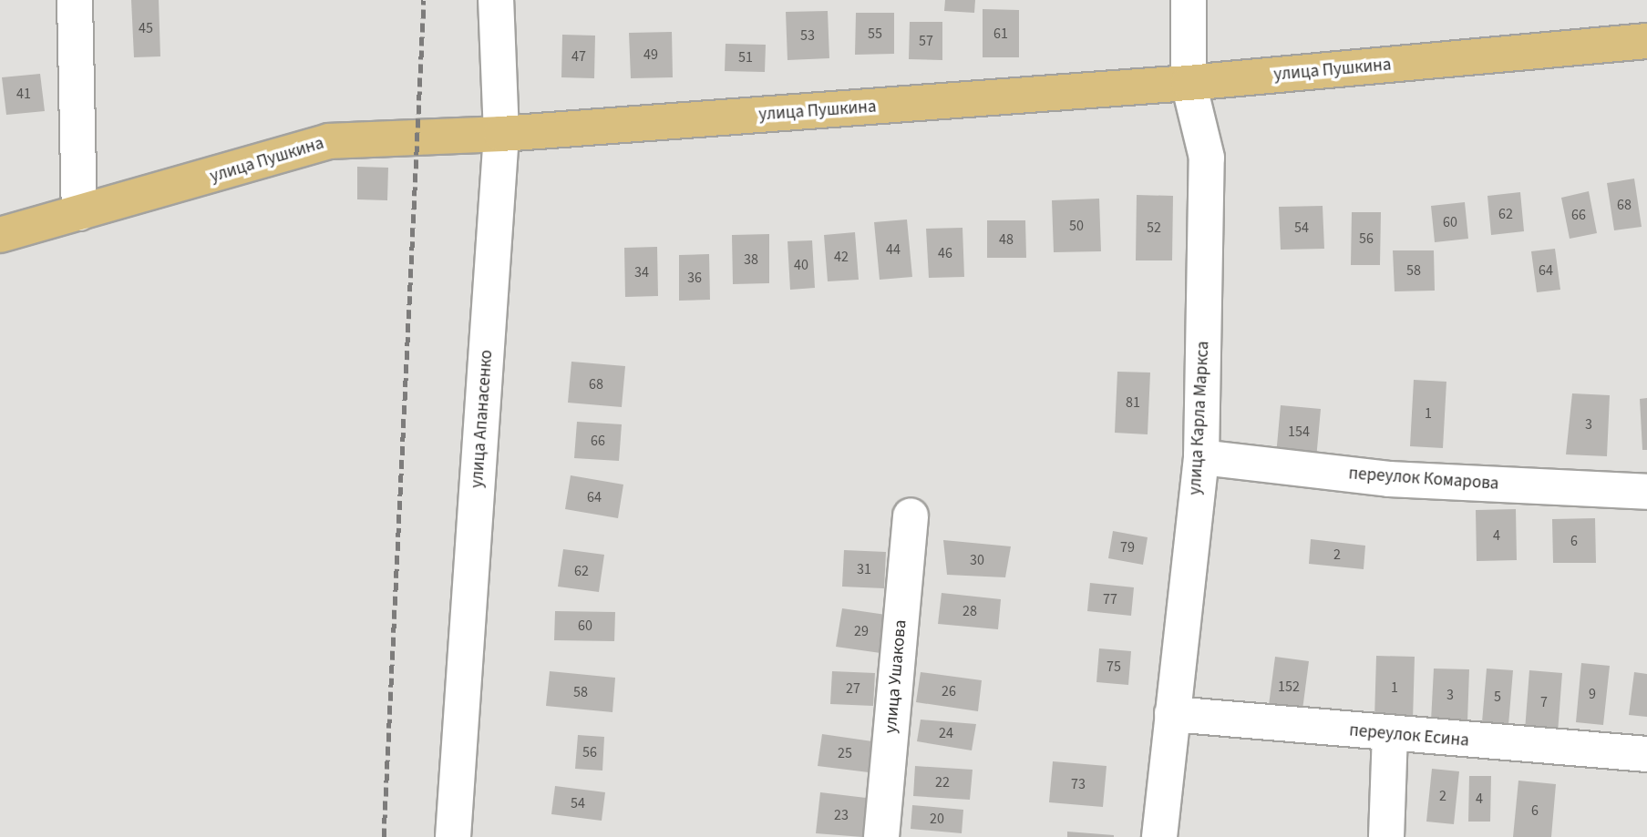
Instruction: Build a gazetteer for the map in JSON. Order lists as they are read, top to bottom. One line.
{"streets":{"main road":["улица Пушкина"],"street":["улица Карла Маркса","улица Апанасенко","переулок Комарова","улица Ушакова","переулок Есина"]},"crossings":[["улица Пушкина","улица Карла Маркса"],["улица Пушкина","улица Апанасенко"],["улица Карла Маркса","переулок Комарова"],["улица Карла Маркса","переулок Есина"]],"house_numbers":["45","55","61","53","57","49","47","51","41","68","62","66","60","50","52","54","56","48","44","46","42","38","40","58","64","34","36","68","81","1","3","154","66","64","4","6","79","2","30","31","62","77","28","60","29","75","152","1","27","26","58","9","3","5","7","24","56","25","22","73","2","4","54","6","23","20"]}
